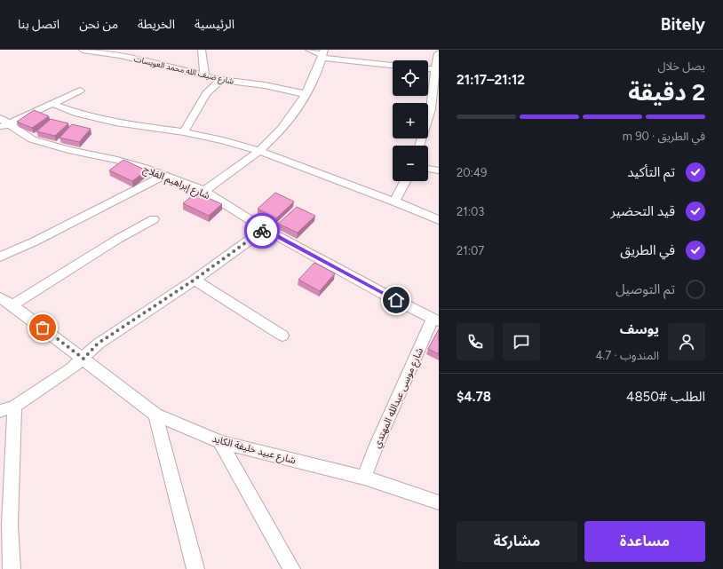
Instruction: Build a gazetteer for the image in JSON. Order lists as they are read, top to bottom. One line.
{"streets":{"street":["شارع ضيف الله محمد العويسات","شارع إبراهيم الفلاح","شارع موسى عبدالله المهتدي","شارع عبيد خليفة الكايد"]},"crossings":[["شارع إبراهيم الفلاح","شارع موسى عبدالله المهتدي"],["شارع موسى عبدالله المهتدي","شارع عبيد خليفة الكايد"]],"page":{"header":"Bitely","nav":["الرئيسية","الخريطة","من نحن","اتصل بنا"],"heading":["2 دقيقة","يصل خلال","21:12–21:17"],"panel":["يوسف","المندوب · 4.7","الطلب #4850","$4.78"],"map_buttons":["+","−"],"bar":"في الطريق · 90 m","list":[["تم التأكيد","20:49"],["قيد التحضير","21:03"],["في الطريق","21:07"],"تم التوصيل"],"buttons":["مساعدة","مشاركة"]}}
